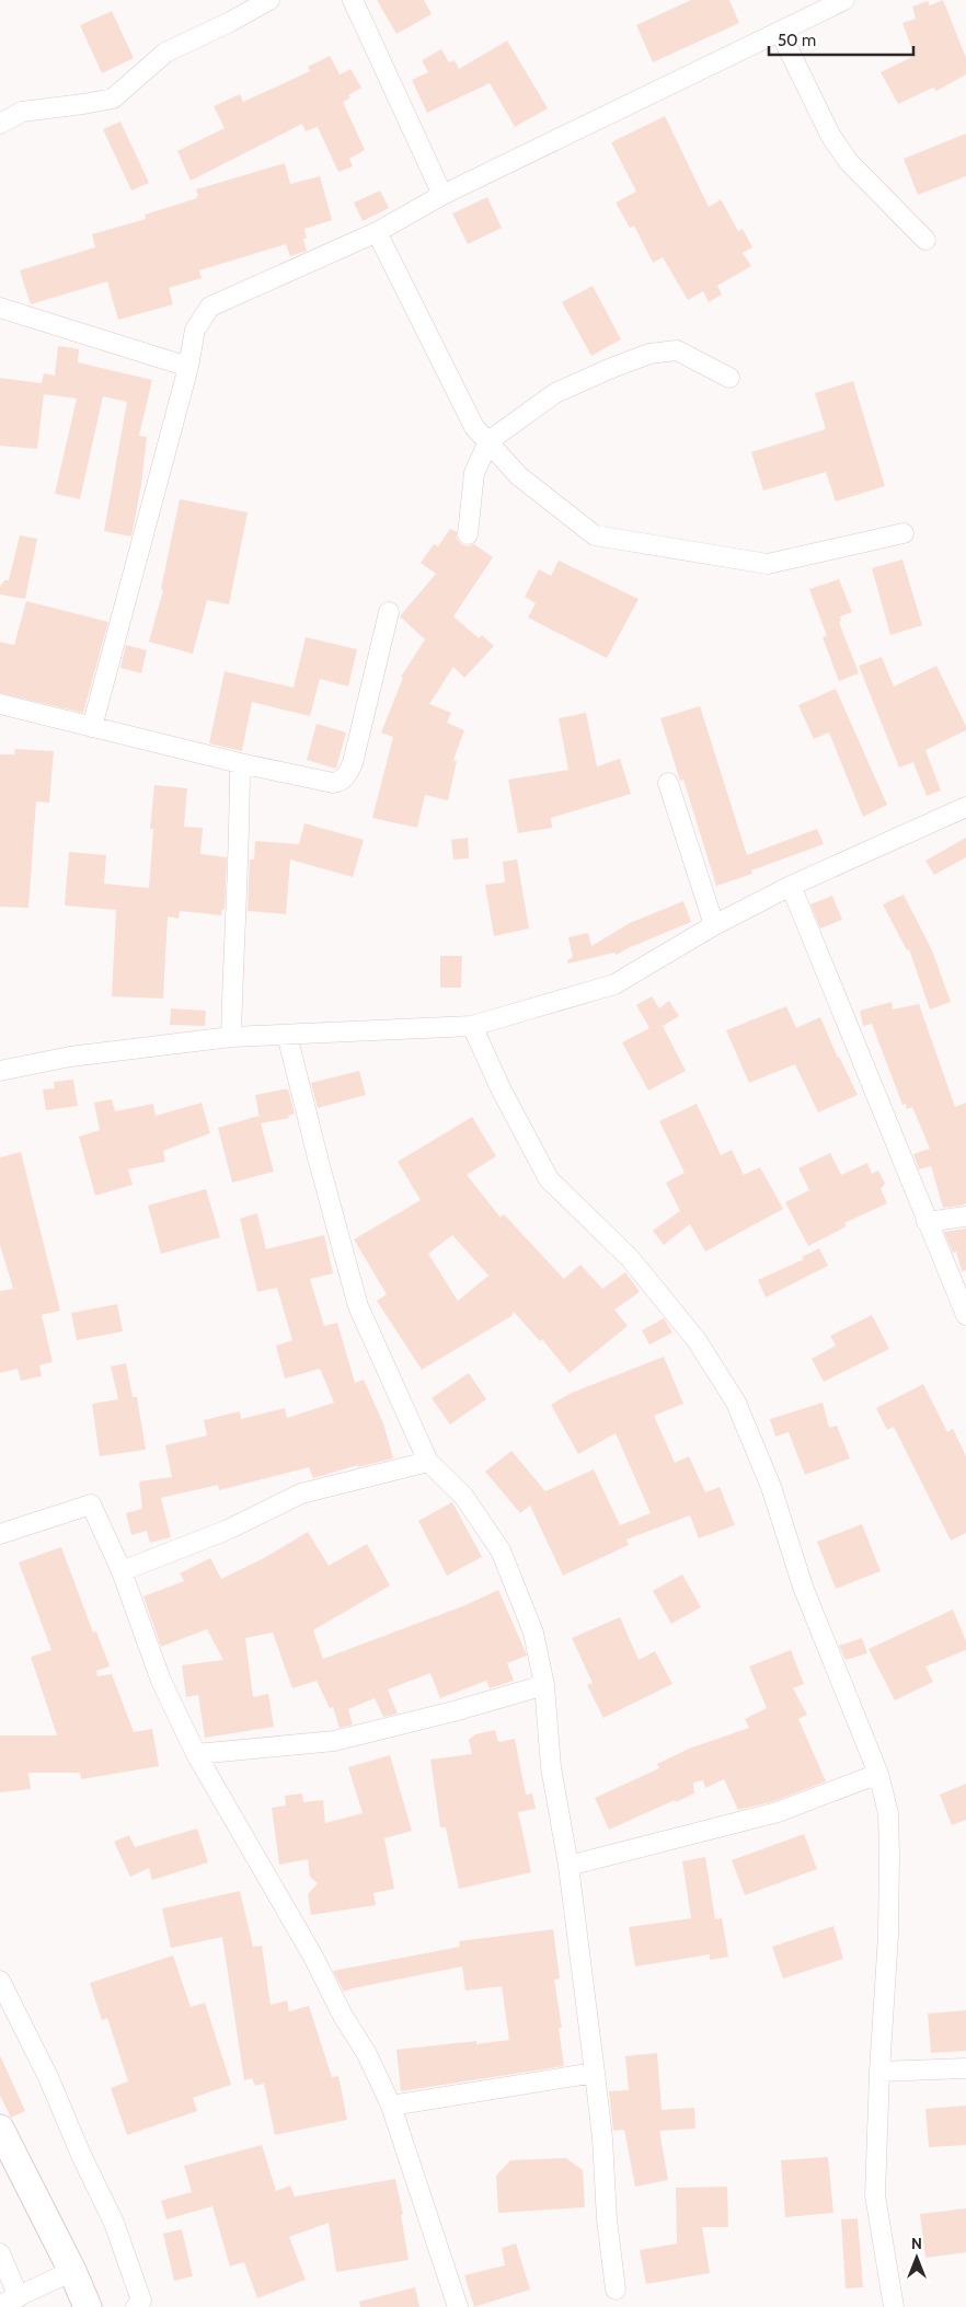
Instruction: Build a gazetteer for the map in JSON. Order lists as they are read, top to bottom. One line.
{"scale_bar":"50 m","north":"top"}
